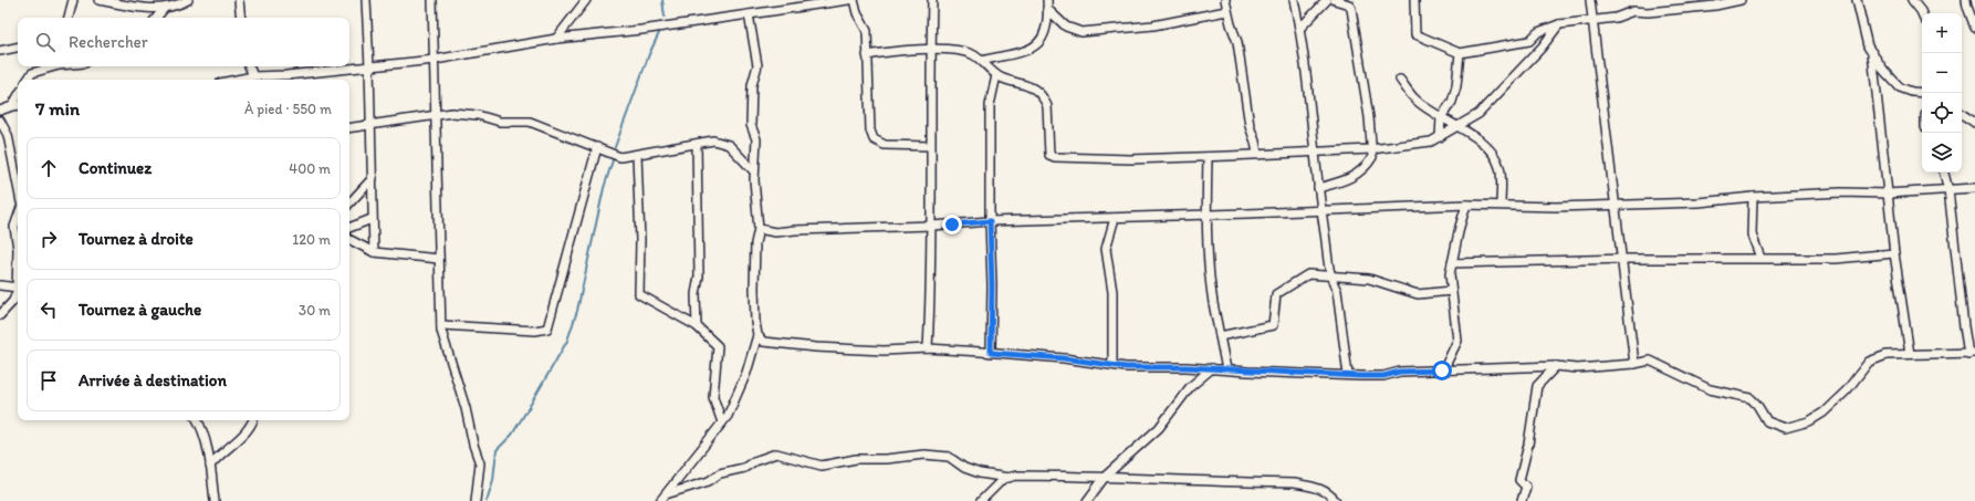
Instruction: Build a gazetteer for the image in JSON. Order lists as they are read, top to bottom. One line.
{"page":{"map_buttons":["+","−"],"search":"Rechercher","heading":["7 min","À pied · 550 m"],"list":[["Continuez","400 m"],["Tournez à droite","120 m"],["Tournez à gauche","30 m"],"Arrivée à destination"]}}
